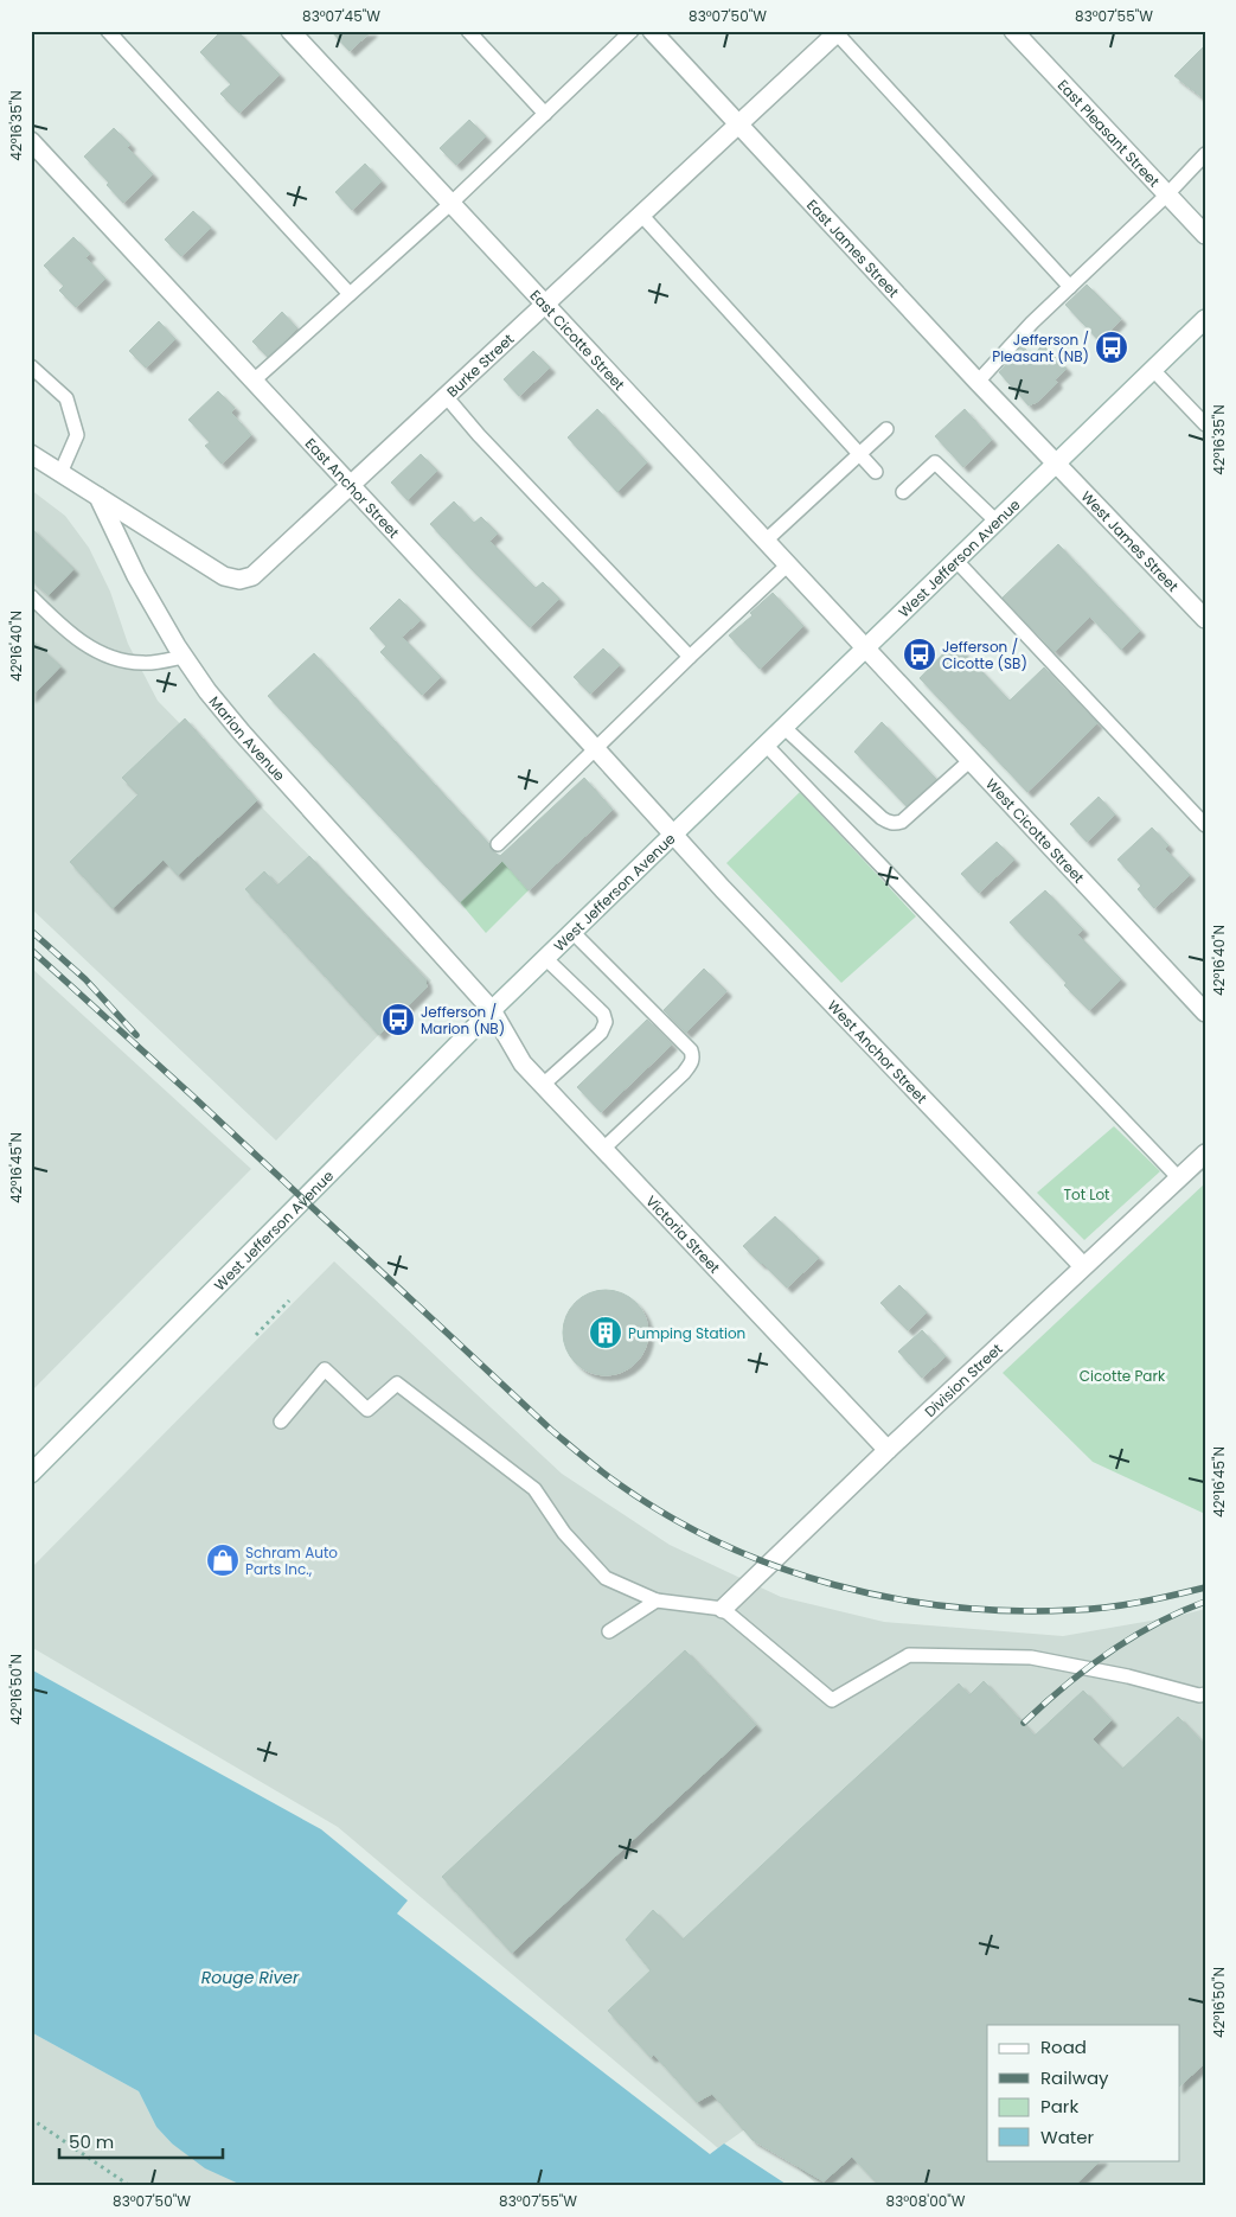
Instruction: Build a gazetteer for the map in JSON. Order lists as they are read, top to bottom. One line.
{"streets":{"street":["East Pleasant Street","East James Street","East Cicotte Street","Burke Street","East Anchor Street","West James Street","West Jefferson Avenue","Marion Avenue","West Cicotte Street","West Anchor Street","Victoria Street","Division Street"]},"crossings":[["East James Street","Burke Street"],["East James Street","West James Street"],["East James Street","West Jefferson Avenue"],["East Cicotte Street","Burke Street"],["East Cicotte Street","West Jefferson Avenue"],["East Cicotte Street","West Cicotte Street"],["Burke Street","East Anchor Street"],["Burke Street","Marion Avenue"],["East Anchor Street","West Jefferson Avenue"],["East Anchor Street","West Anchor Street"],["West James Street","West Jefferson Avenue"],["West Jefferson Avenue","Marion Avenue"],["West Jefferson Avenue","West Cicotte Street"],["West Jefferson Avenue","West Anchor Street"],["West Jefferson Avenue","Victoria Street"],["Marion Avenue","Victoria Street"],["West Anchor Street","Division Street"],["Victoria Street","Division Street"]],"water":["Rouge River"],"parks":["Tot Lot","Cicotte Park"],"places":{"bus stop":["Jefferson / Pleasant (NB)","Jefferson / Cicotte (SB)","Jefferson / Marion (NB)"],"building":["Pumping Station"],"shop":["Schram Auto Parts Inc.,"]},"legend":["Road","Railway","Park","Water"],"scale_bar":"50 m","coordinates":["83°07'45\"W","83°07'50\"W","83°07'55\"W","42°16'35\"N","42°16'40\"N","42°16'45\"N","42°16'50\"N","83°08'00\"W"]}
